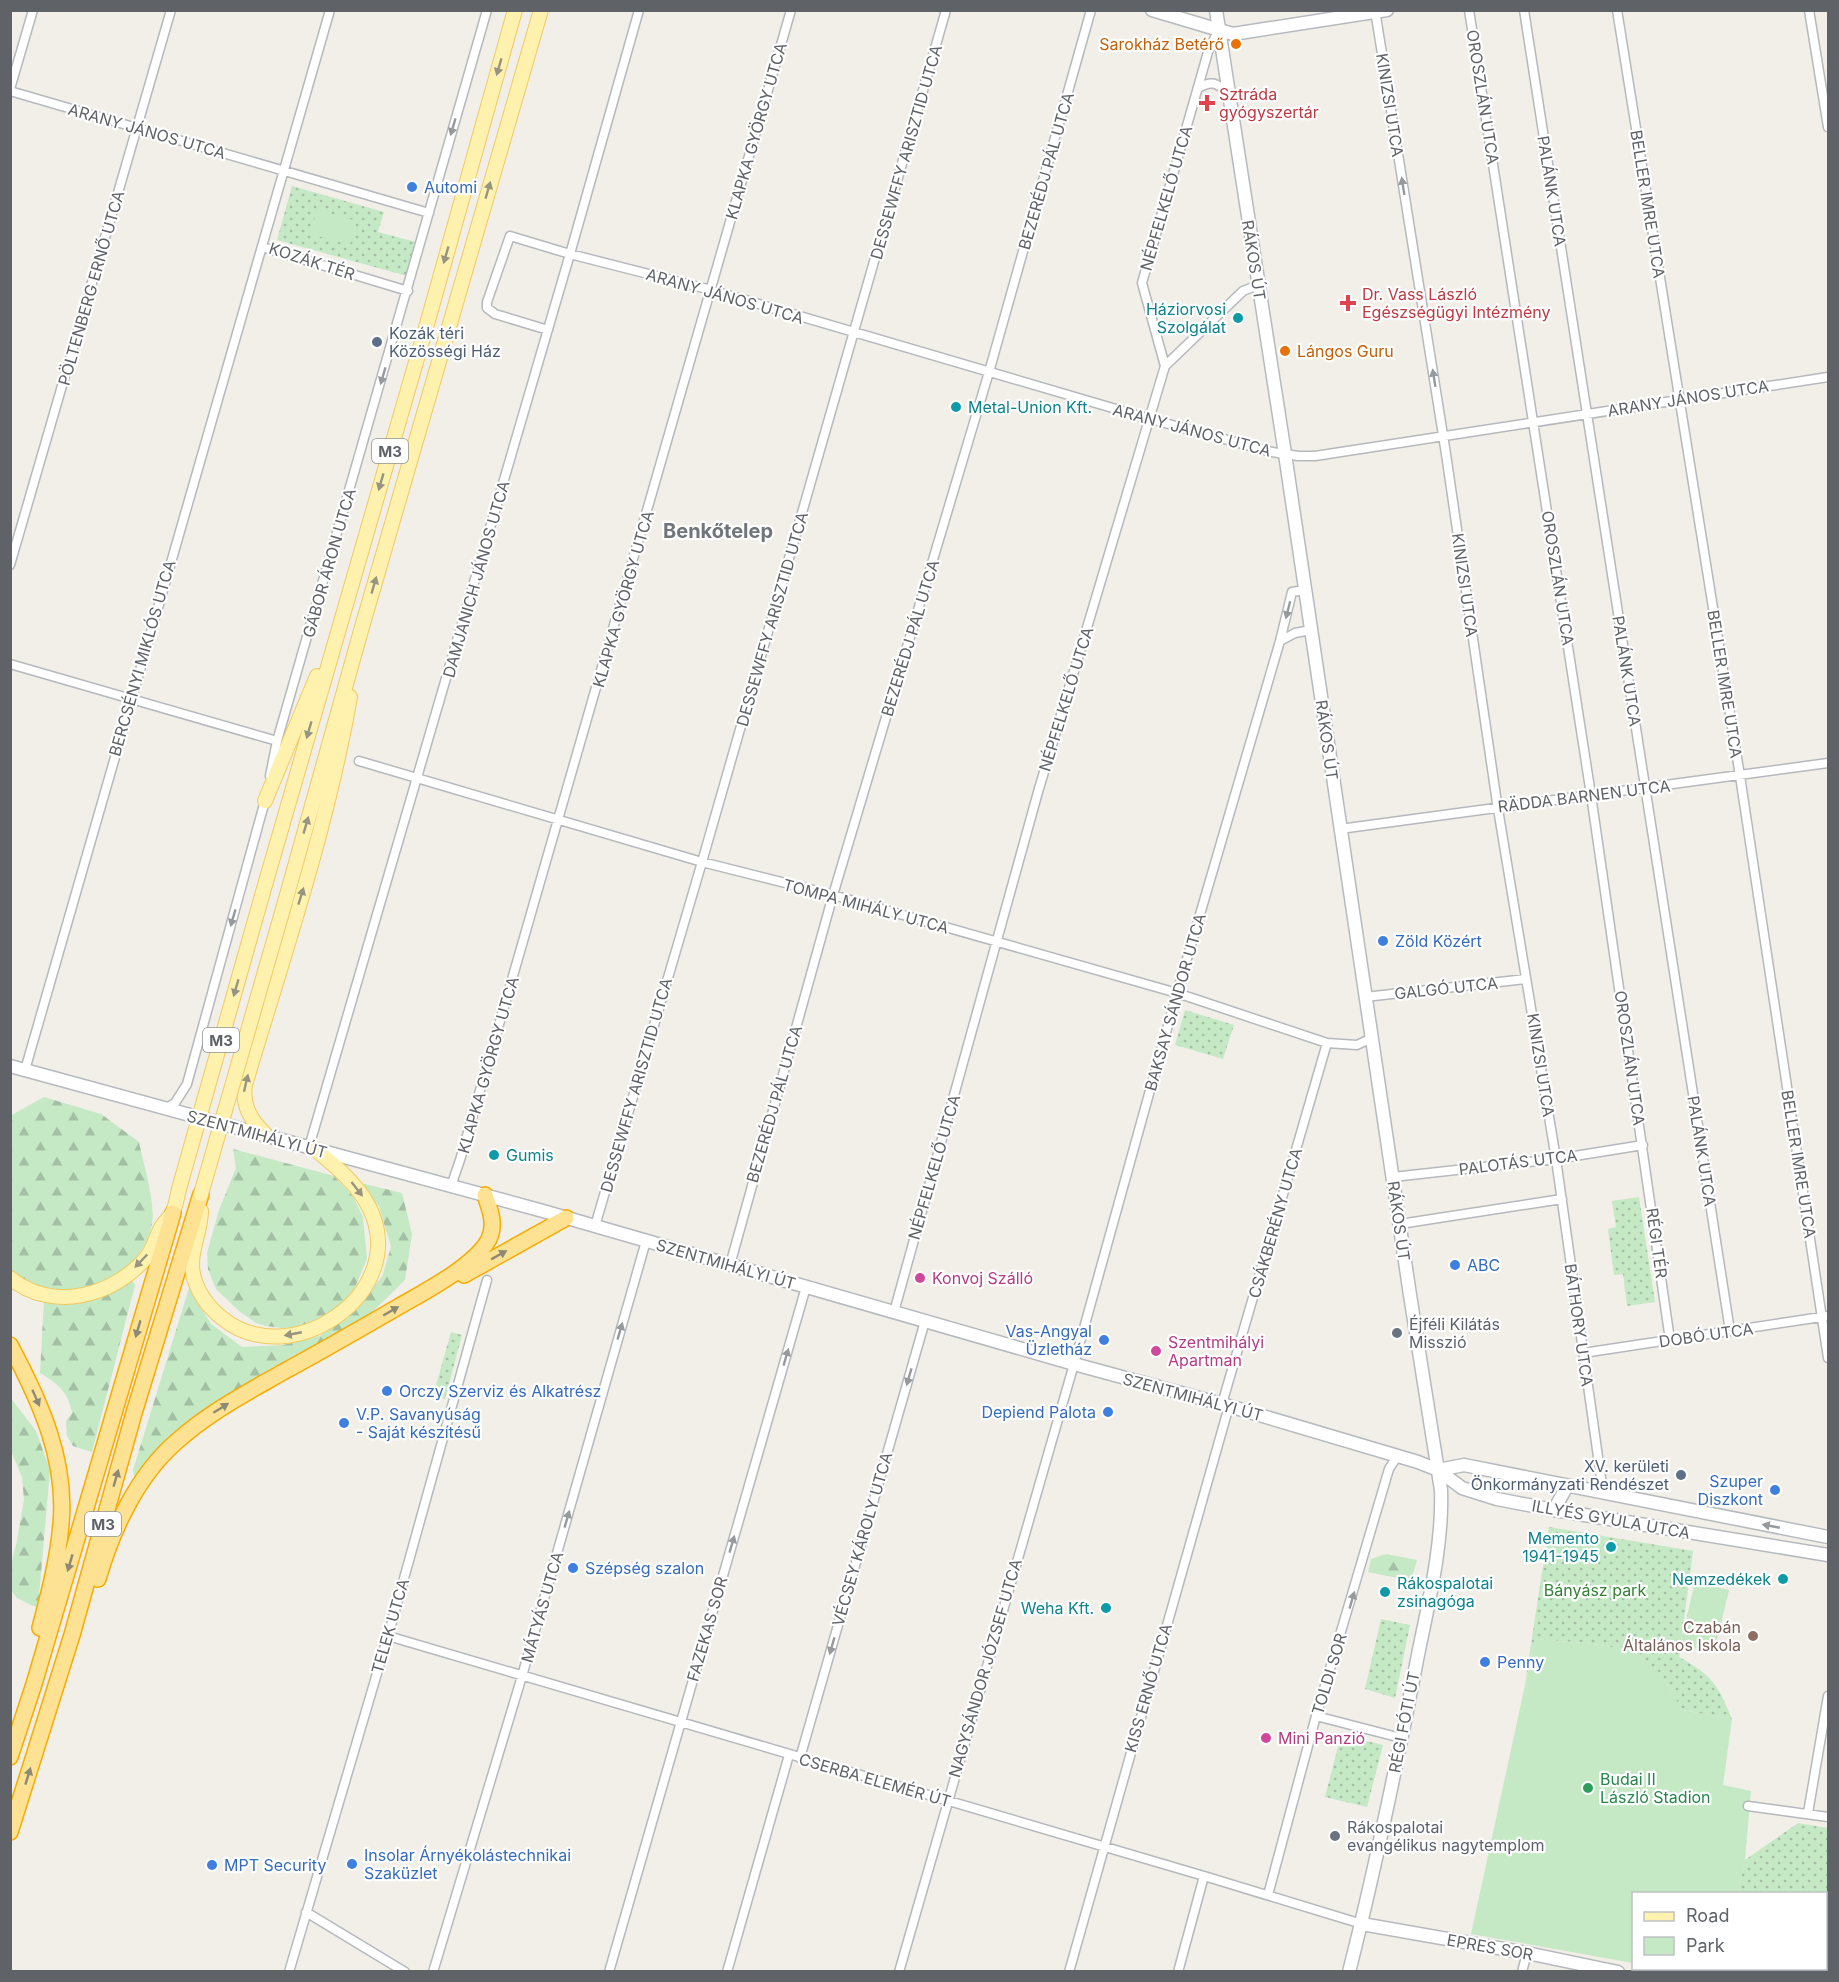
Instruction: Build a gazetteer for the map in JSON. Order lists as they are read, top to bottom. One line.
{"streets":{"highway":["M3"],"main road":["RÁKOS ÚT","SZENTMIHÁLYI ÚT","ILLYÉS GYULA UTCA","RÉGI FÓTI ÚT","EPRES SOR"],"street":["OROSZLÁN UTCA","KINIZSI UTCA","ARANY JÁNOS UTCA","KLAPKA GYÖRGY UTCA","DESSEWFFY ARISZTID UTCA","BEZERÉDJ PÁL UTCA","PALÁNK UTCA","NÉPFELKELŐ UTCA","BELLER IMRE UTCA","KOZÁK TÉR","PÖLTENBERG ERNŐ UTCA","GÁBOR ÁRON UTCA","DAMJANICH JÁNOS UTCA","BERCSÉNYI MIKLÓS UTCA","RÄDDA BARNEN UTCA","TOMPA MIHÁLY UTCA","GALGÓ UTCA","BAKSAY SÁNDOR UTCA","PALOTÁS UTCA","CSÁKBERÉNY UTCA","RÉGI TÉR","BÁTHORY UTCA","DOBÓ UTCA","VÉCSEY KÁROLY UTCA","MÁTYÁS UTCA","TELEK UTCA","FAZEKAS SOR","NAGYSÁNDOR JÓZSEF UTCA","TOLDI SOR","KISS ERNŐ UTCA","CSERBA ELEMÉR ÚT"]},"crossings":[["OROSZLÁN UTCA","ARANY JÁNOS UTCA"],["OROSZLÁN UTCA","RÄDDA BARNEN UTCA"],["OROSZLÁN UTCA","PALOTÁS UTCA"],["OROSZLÁN UTCA","RÉGI TÉR"],["KINIZSI UTCA","ARANY JÁNOS UTCA"],["KINIZSI UTCA","RÄDDA BARNEN UTCA"],["KINIZSI UTCA","GALGÓ UTCA"],["KINIZSI UTCA","PALOTÁS UTCA"],["KINIZSI UTCA","BÁTHORY UTCA"],["ARANY JÁNOS UTCA","KLAPKA GYÖRGY UTCA"],["ARANY JÁNOS UTCA","DESSEWFFY ARISZTID UTCA"],["ARANY JÁNOS UTCA","BEZERÉDJ PÁL UTCA"],["ARANY JÁNOS UTCA","PALÁNK UTCA"],["ARANY JÁNOS UTCA","NÉPFELKELŐ UTCA"],["ARANY JÁNOS UTCA","BELLER IMRE UTCA"],["ARANY JÁNOS UTCA","RÁKOS ÚT"],["ARANY JÁNOS UTCA","KOZÁK TÉR"],["ARANY JÁNOS UTCA","PÖLTENBERG ERNŐ UTCA"],["ARANY JÁNOS UTCA","DAMJANICH JÁNOS UTCA"],["KLAPKA GYÖRGY UTCA","TOMPA MIHÁLY UTCA"],["KLAPKA GYÖRGY UTCA","SZENTMIHÁLYI ÚT"],["DESSEWFFY ARISZTID UTCA","TOMPA MIHÁLY UTCA"],["DESSEWFFY ARISZTID UTCA","SZENTMIHÁLYI ÚT"],["BEZERÉDJ PÁL UTCA","TOMPA MIHÁLY UTCA"],["BEZERÉDJ PÁL UTCA","SZENTMIHÁLYI ÚT"],["PALÁNK UTCA","RÄDDA BARNEN UTCA"],["PALÁNK UTCA","DOBÓ UTCA"],["NÉPFELKELŐ UTCA","RÁKOS ÚT"],["NÉPFELKELŐ UTCA","TOMPA MIHÁLY UTCA"],["NÉPFELKELŐ UTCA","SZENTMIHÁLYI ÚT"],["BELLER IMRE UTCA","RÄDDA BARNEN UTCA"],["BELLER IMRE UTCA","DOBÓ UTCA"],["RÁKOS ÚT","RÄDDA BARNEN UTCA"],["RÁKOS ÚT","TOMPA MIHÁLY UTCA"],["RÁKOS ÚT","GALGÓ UTCA"],["RÁKOS ÚT","BAKSAY SÁNDOR UTCA"],["RÁKOS ÚT","SZENTMIHÁLYI ÚT"],["RÁKOS ÚT","PALOTÁS UTCA"],["RÁKOS ÚT","ILLYÉS GYULA UTCA"],["RÁKOS ÚT","RÉGI FÓTI ÚT"],["KOZÁK TÉR","GÁBOR ÁRON UTCA"],["KOZÁK TÉR","BERCSÉNYI MIKLÓS UTCA"],["GÁBOR ÁRON UTCA","SZENTMIHÁLYI ÚT"],["DAMJANICH JÁNOS UTCA","TOMPA MIHÁLY UTCA"],["DAMJANICH JÁNOS UTCA","SZENTMIHÁLYI ÚT"],["BERCSÉNYI MIKLÓS UTCA","SZENTMIHÁLYI ÚT"],["TOMPA MIHÁLY UTCA","BAKSAY SÁNDOR UTCA"],["TOMPA MIHÁLY UTCA","CSÁKBERÉNY UTCA"],["BAKSAY SÁNDOR UTCA","SZENTMIHÁLYI ÚT"],["BAKSAY SÁNDOR UTCA","NAGYSÁNDOR JÓZSEF UTCA"],["SZENTMIHÁLYI ÚT","CSÁKBERÉNY UTCA"],["SZENTMIHÁLYI ÚT","ILLYÉS GYULA UTCA"],["SZENTMIHÁLYI ÚT","VÉCSEY KÁROLY UTCA"],["SZENTMIHÁLYI ÚT","MÁTYÁS UTCA"],["SZENTMIHÁLYI ÚT","FAZEKAS SOR"],["SZENTMIHÁLYI ÚT","NAGYSÁNDOR JÓZSEF UTCA"],["SZENTMIHÁLYI ÚT","TOLDI SOR"],["SZENTMIHÁLYI ÚT","KISS ERNŐ UTCA"],["SZENTMIHÁLYI ÚT","RÉGI FÓTI ÚT"],["PALOTÁS UTCA","RÉGI TÉR"],["PALOTÁS UTCA","BÁTHORY UTCA"],["CSÁKBERÉNY UTCA","KISS ERNŐ UTCA"],["RÉGI TÉR","DOBÓ UTCA"],["BÁTHORY UTCA","DOBÓ UTCA"],["BÁTHORY UTCA","ILLYÉS GYULA UTCA"],["ILLYÉS GYULA UTCA","RÉGI FÓTI ÚT"],["VÉCSEY KÁROLY UTCA","CSERBA ELEMÉR ÚT"],["MÁTYÁS UTCA","CSERBA ELEMÉR ÚT"],["TELEK UTCA","CSERBA ELEMÉR ÚT"],["FAZEKAS SOR","CSERBA ELEMÉR ÚT"],["NAGYSÁNDOR JÓZSEF UTCA","CSERBA ELEMÉR ÚT"],["TOLDI SOR","CSERBA ELEMÉR ÚT"],["KISS ERNŐ UTCA","CSERBA ELEMÉR ÚT"],["RÉGI FÓTI ÚT","CSERBA ELEMÉR ÚT"],["RÉGI FÓTI ÚT","EPRES SOR"],["CSERBA ELEMÉR ÚT","EPRES SOR"]],"one_way":["KINIZSI UTCA","GÁBOR ÁRON UTCA","VÉCSEY KÁROLY UTCA","MÁTYÁS UTCA","FAZEKAS SOR","TOLDI SOR"],"districts":["Benkőtelep"],"parks":["Bányász park"],"places":{"other":["Sarokház Betérő","Automi","Háziorvosi Szolgálat","Kozák téri Közösségi Ház","Lángos Guru","Metal-Union Kft.","Zöld Közért","Gumis","ABC","Konvoj Szálló","Éjféli Kilátás Misszió","Vas-Angyal Üzletház","Szentmihályi Apartman","Orczy Szerviz és Alkatrész","Depiend Palota","V.P. Savanyúság - Saját készítésű","XV. kerületi Önkormányzati Rendészet","Szuper Diszkont","Memento 1941-1945","Szépség szalon","Nemzedékek","Rákospalotai zsinagóga","Weha Kft.","Czabán Általános Iskola","Penny","Mini Panzió","Budai II László Stadion","Rákospalotai evangélikus nagytemplom","Insolar Árnyékolástechnikai Szaküzlet","MPT Security"],"health":["Sztráda gyógyszertár","Dr. Vass László Egészségügyi Intézmény"]},"legend":["Road","Park"]}
